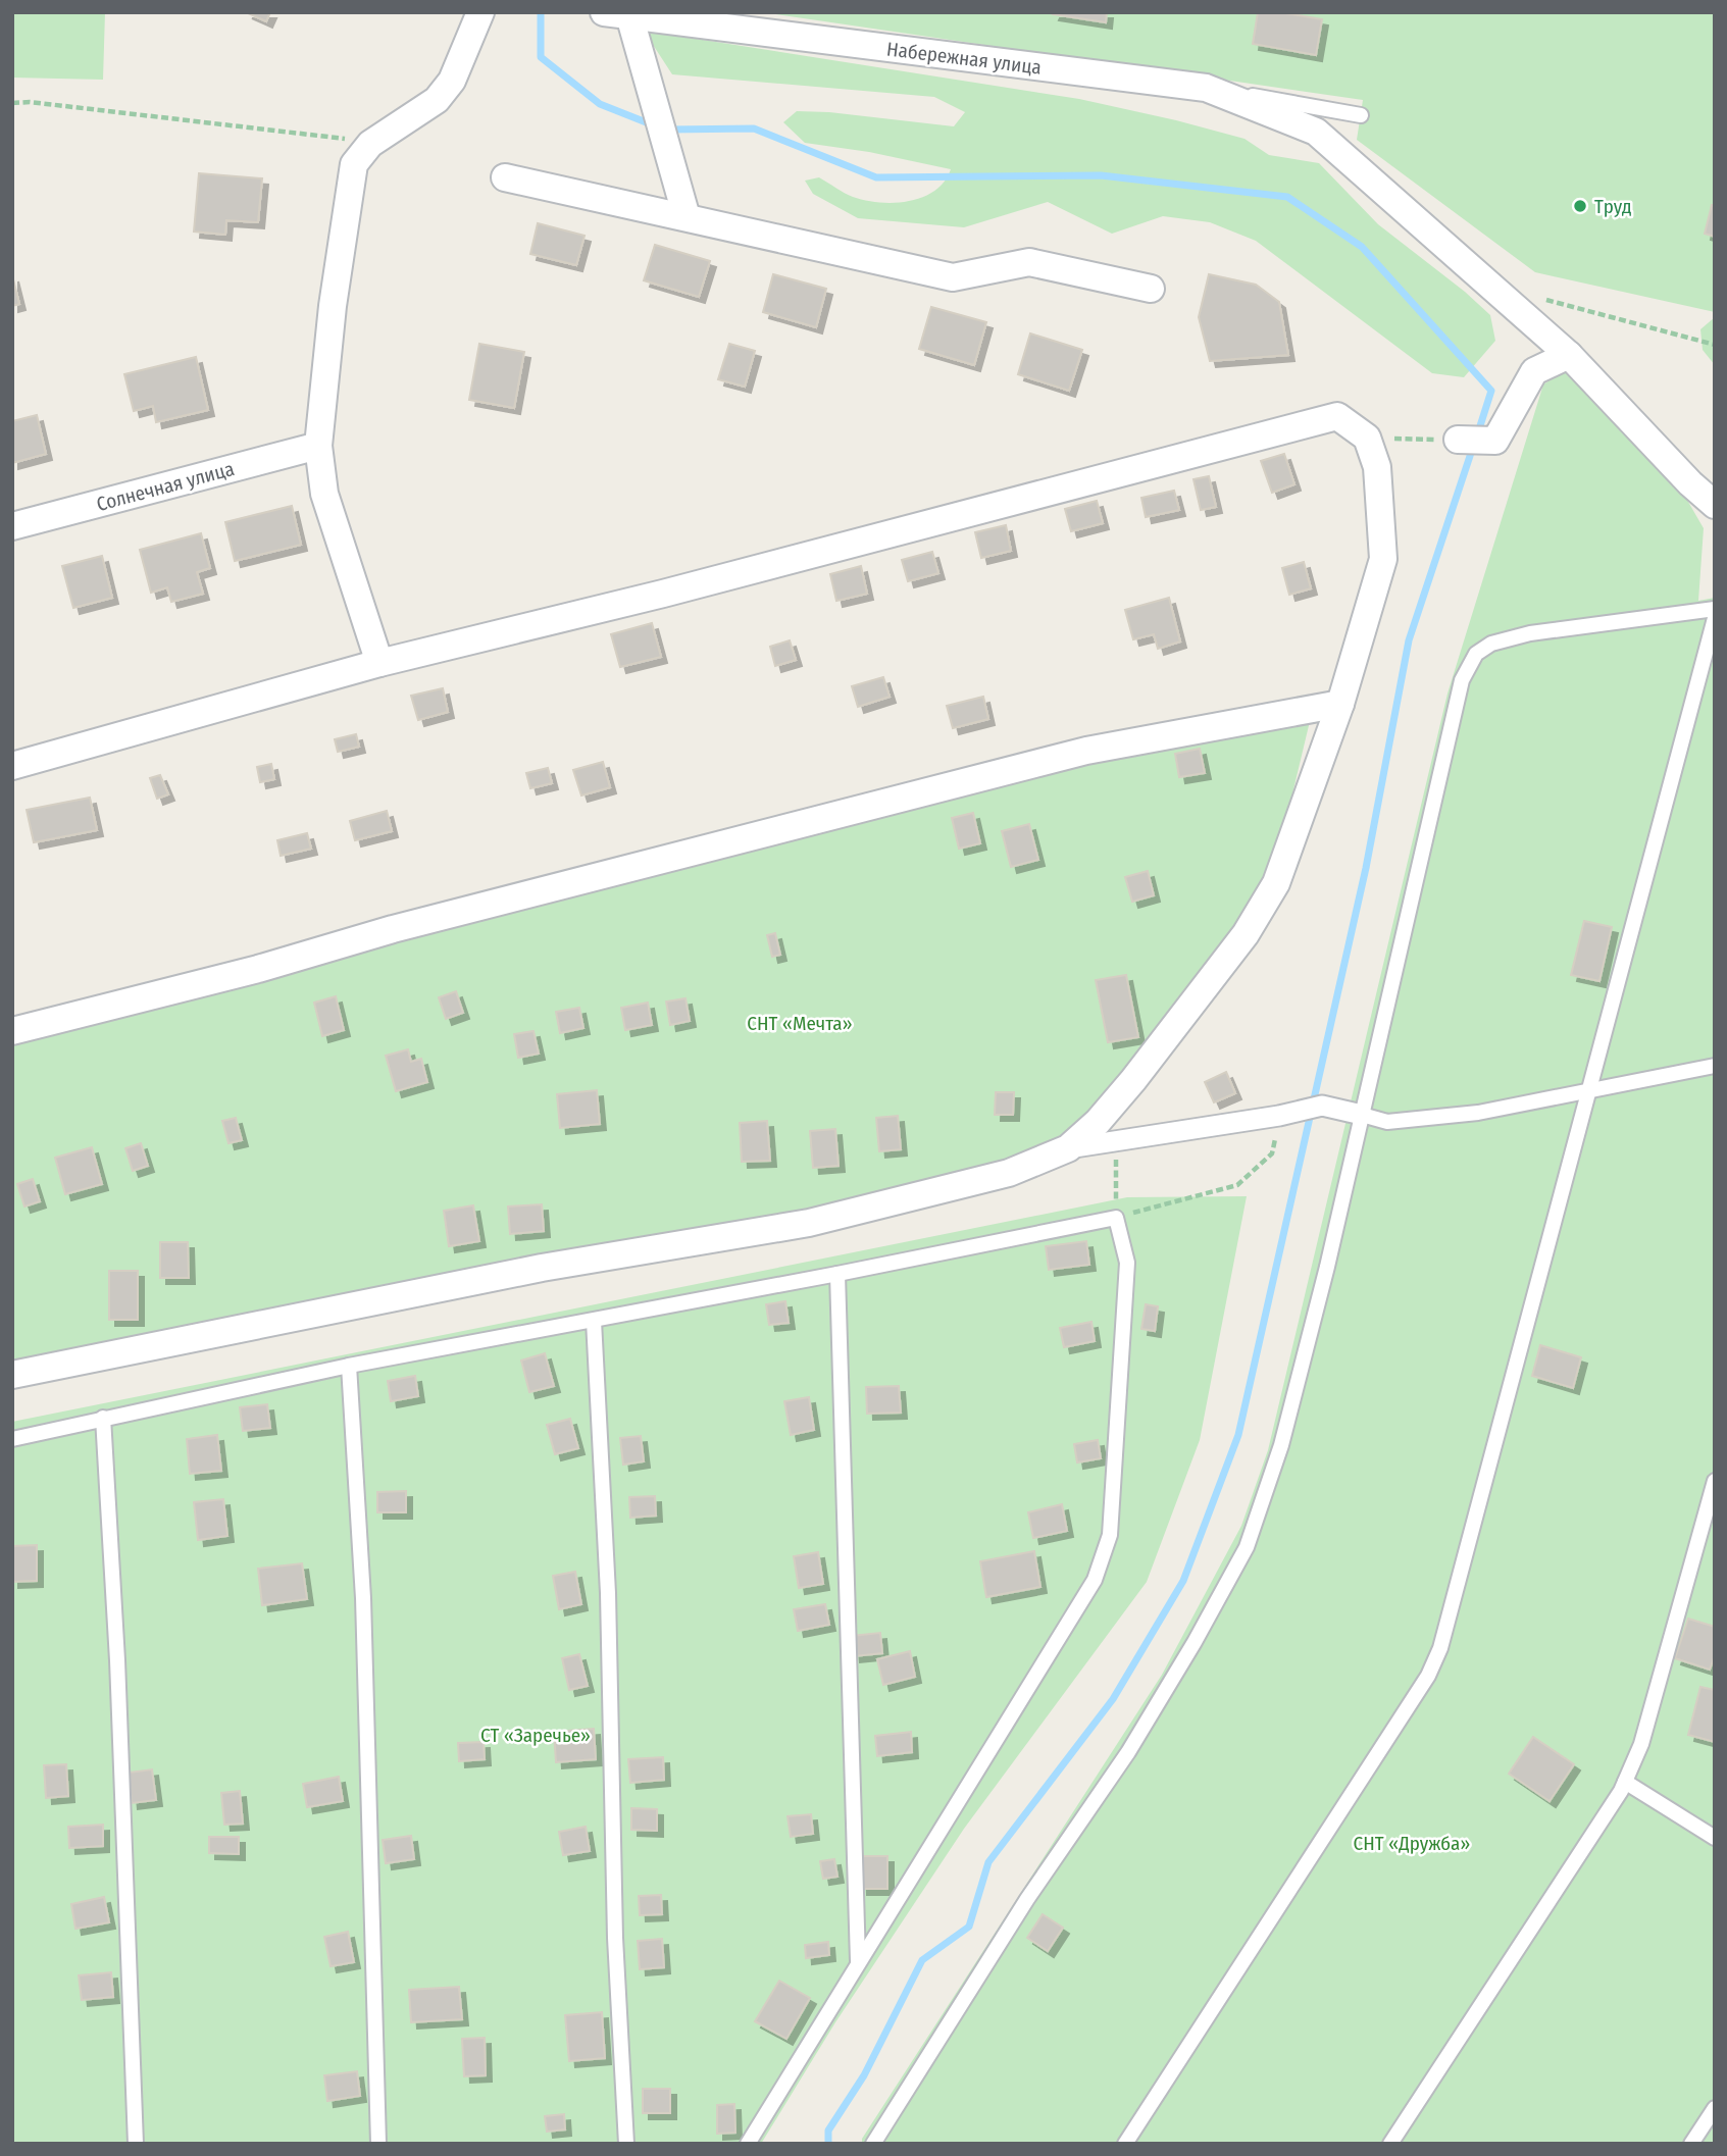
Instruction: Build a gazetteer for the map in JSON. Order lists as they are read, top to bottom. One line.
{"streets":{"street":["Набережная улица","Солнечная улица"]},"parks":["СНТ «Мечта»","СТ «Заречье»","СНТ «Дружба»"],"places":["Труд"]}
